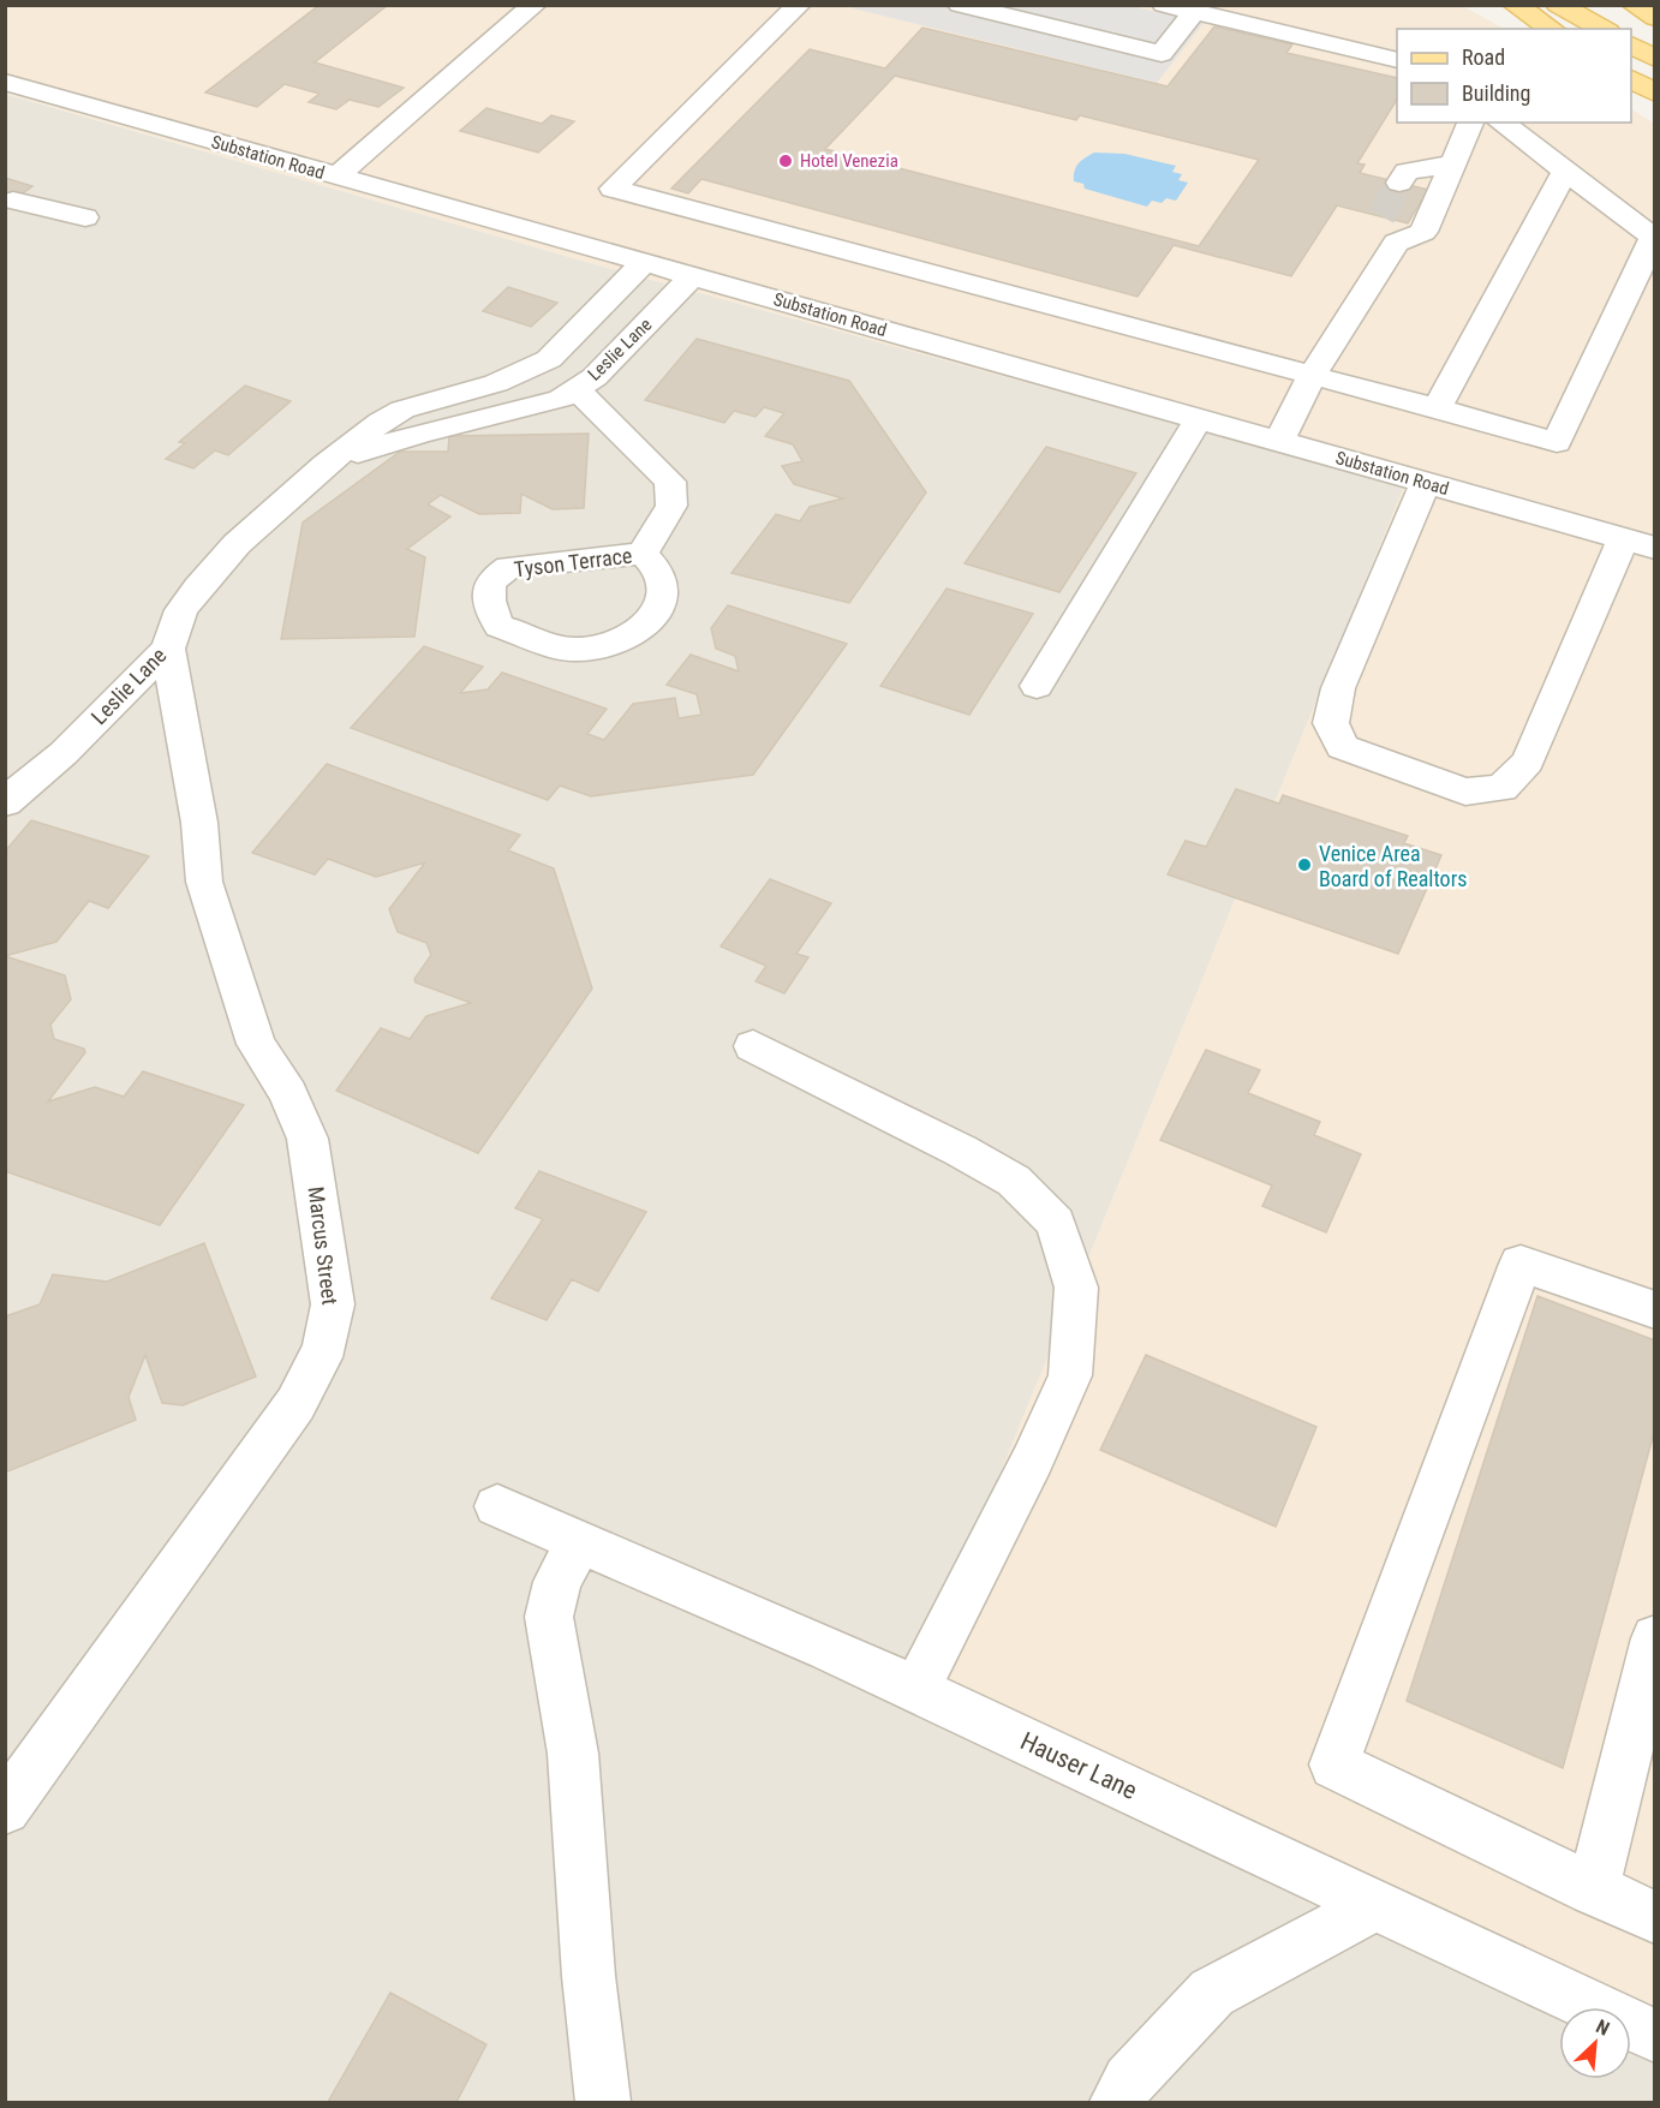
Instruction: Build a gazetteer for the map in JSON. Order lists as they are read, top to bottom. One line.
{"streets":{"street":["Substation Road","Leslie Lane","Tyson Terrace","Marcus Street","Hauser Lane"]},"crossings":[["Substation Road","Leslie Lane"],["Leslie Lane","Tyson Terrace"],["Leslie Lane","Marcus Street"]],"places":["Hotel Venezia","Venice Area Board of Realtors"],"legend":["Road","Building"],"north":"top right"}
